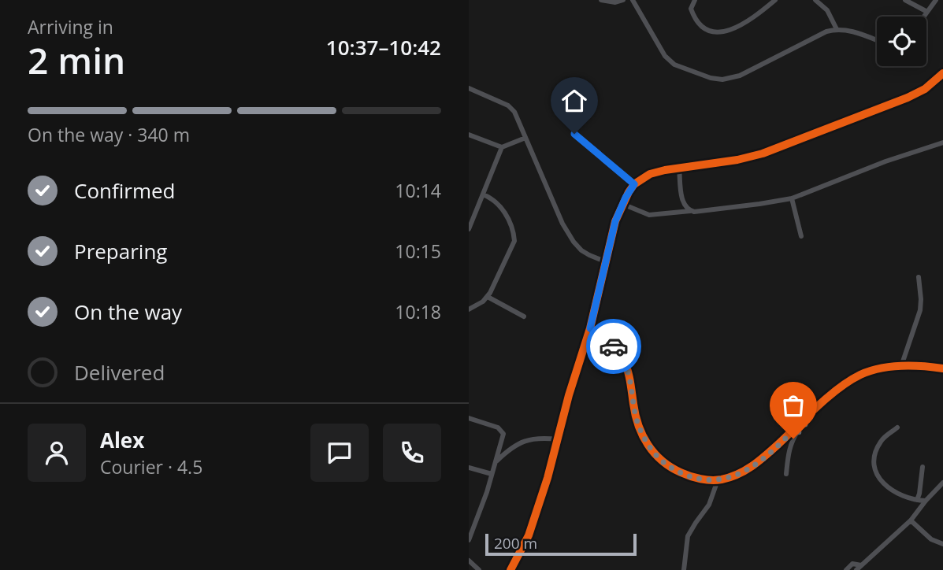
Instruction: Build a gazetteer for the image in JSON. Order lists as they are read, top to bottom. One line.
{"scale_bar":"200 m","page":{"heading":["2 min","Arriving in","10:37–10:42"],"panel":["Alex","Courier · 4.5"],"bar":"On the way · 340 m","list":[["Confirmed","10:14"],["Preparing","10:15"],["On the way","10:18"],"Delivered"],"scale":"200 m"}}
